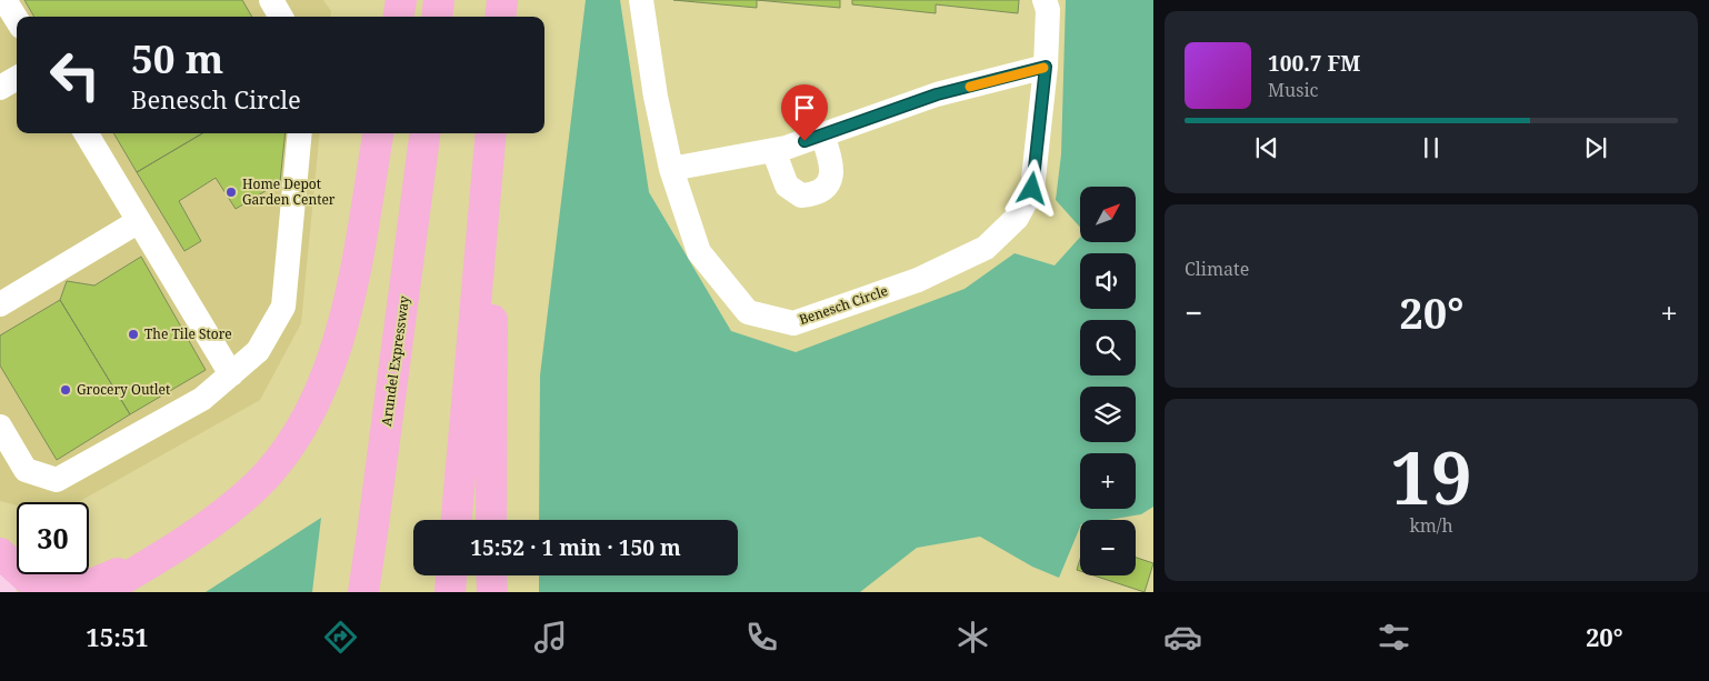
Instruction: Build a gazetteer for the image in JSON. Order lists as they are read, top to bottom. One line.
{"streets":{"highway":["Arundel Expressway"],"street":["Benesch Circle"]},"places":["Home Depot Garden Center","The Tile Store","Grocery Outlet"],"north":"top right","page":{"turn":["50 m","Benesch Circle"],"song":["100.7 FM","Music"],"map_buttons":["+","−"],"tile":["Climate",["19","km/h"]],"heat":["−","20°","+"],"limit":"30","trip":"15:52 · 1 min · 150 m","tabs":["15:51","20°"]}}
